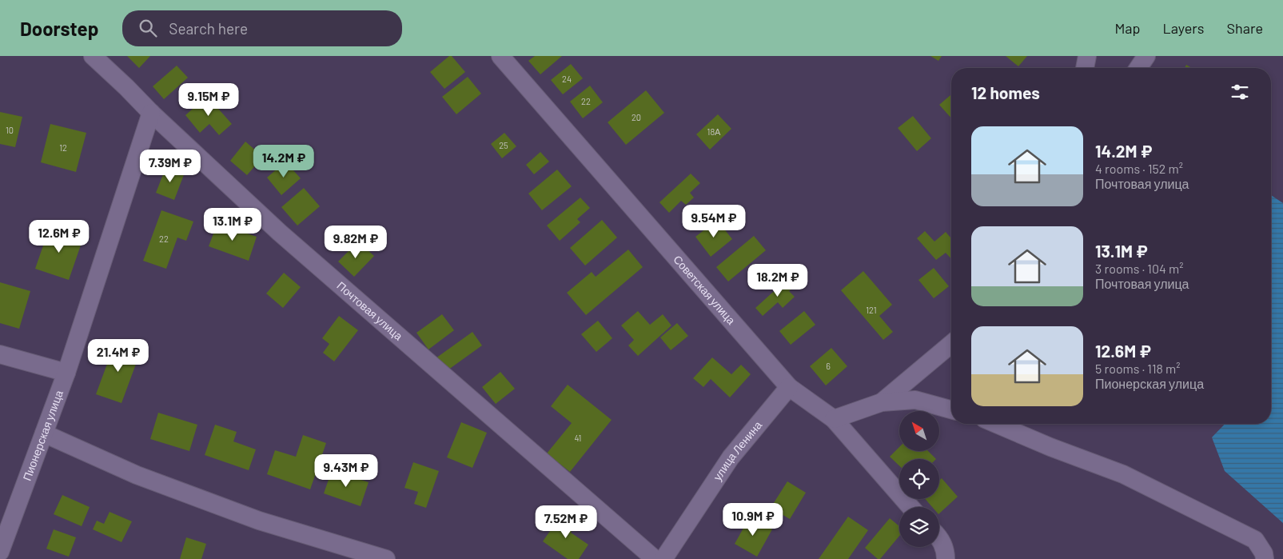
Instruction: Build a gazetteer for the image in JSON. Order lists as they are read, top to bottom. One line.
{"streets":{"street":["Советская улица","Почтовая улица","Пионерская улица","улица Ленина"]},"crossings":[["Советская улица","улица Ленина"],["Почтовая улица","Пионерская улица"]],"house_numbers":["24","22","20","10","18А","25","12","22","121","6","41"],"north":"top left","page":{"header":"Doorstep","search":"Search here","nav":["Map","Layers","Share"],"heading":"12 homes","price":["9.15M ₽","14.2M ₽","7.39M ₽","9.54M ₽","13.1M ₽","12.6M ₽","9.82M ₽","18.2M ₽","21.4M ₽","9.43M ₽","10.9M ₽","7.52M ₽"],"list":[{"name":"14.2M ₽","note":"4 rooms · 152 m² · Почтовая улица"},{"name":"13.1M ₽","note":"3 rooms · 104 m² · Почтовая улица"},{"name":"12.6M ₽","note":"5 rooms · 118 m² · Пионерская улица"}]}}
